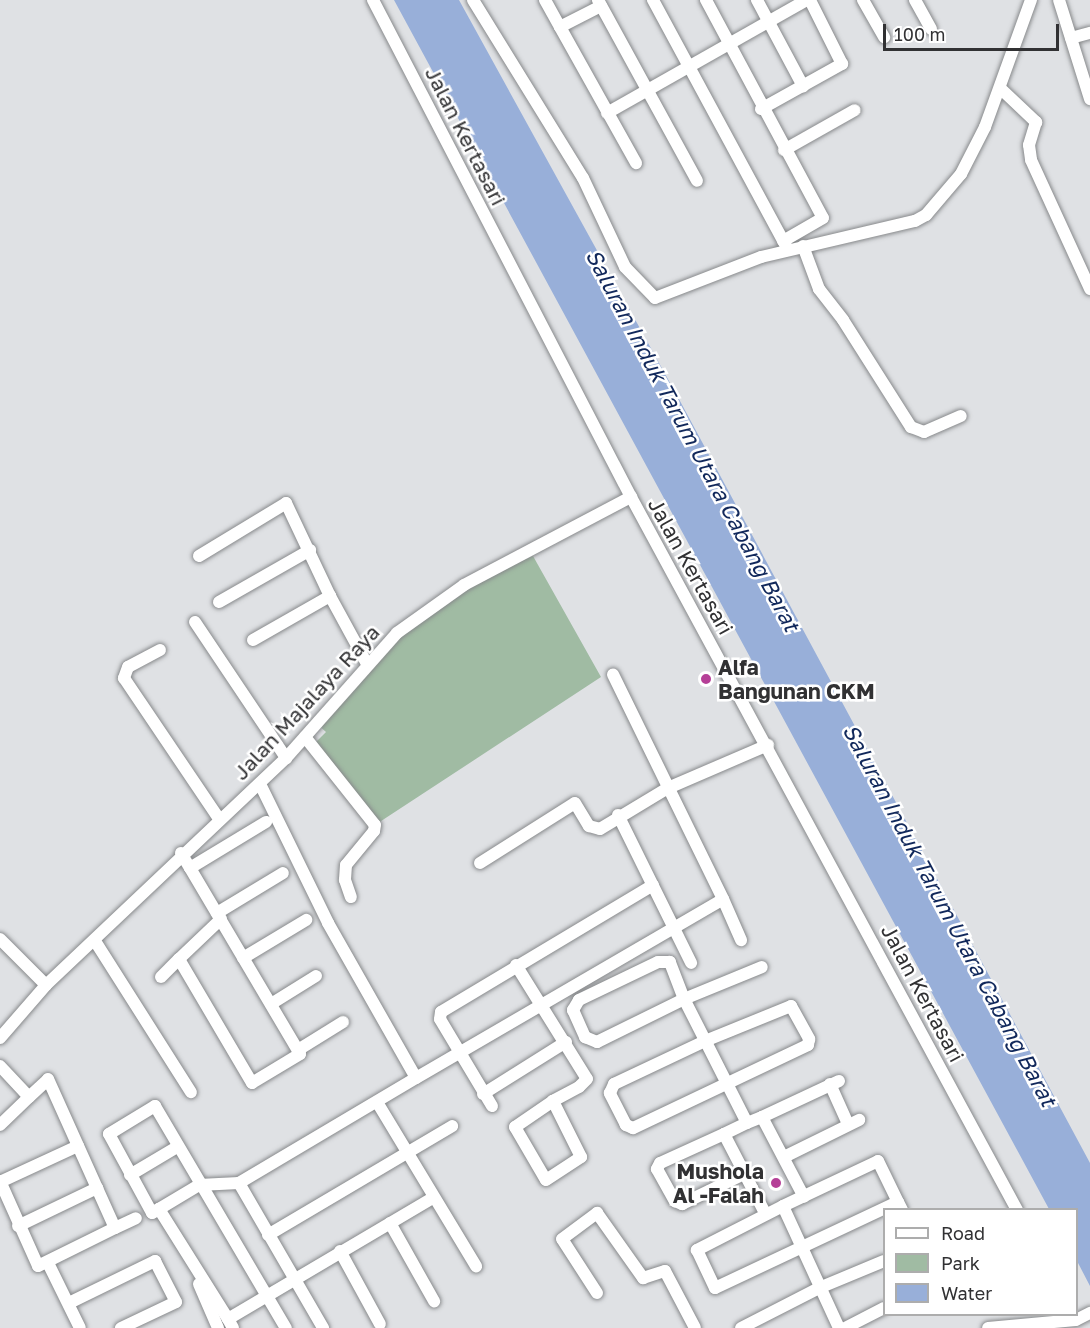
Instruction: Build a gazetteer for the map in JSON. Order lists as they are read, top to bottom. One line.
{"streets":{"street":["Jalan Kertasari","Jalan Majalaya Raya"]},"crossings":[["Jalan Kertasari","Jalan Majalaya Raya"]],"water":["Saluran Induk Tarum Utara Cabang Barat"],"places":["Alfa Bangunan CKM","Mushola Al -Falah"],"legend":["Road","Park","Water"],"scale_bar":"100 m"}
